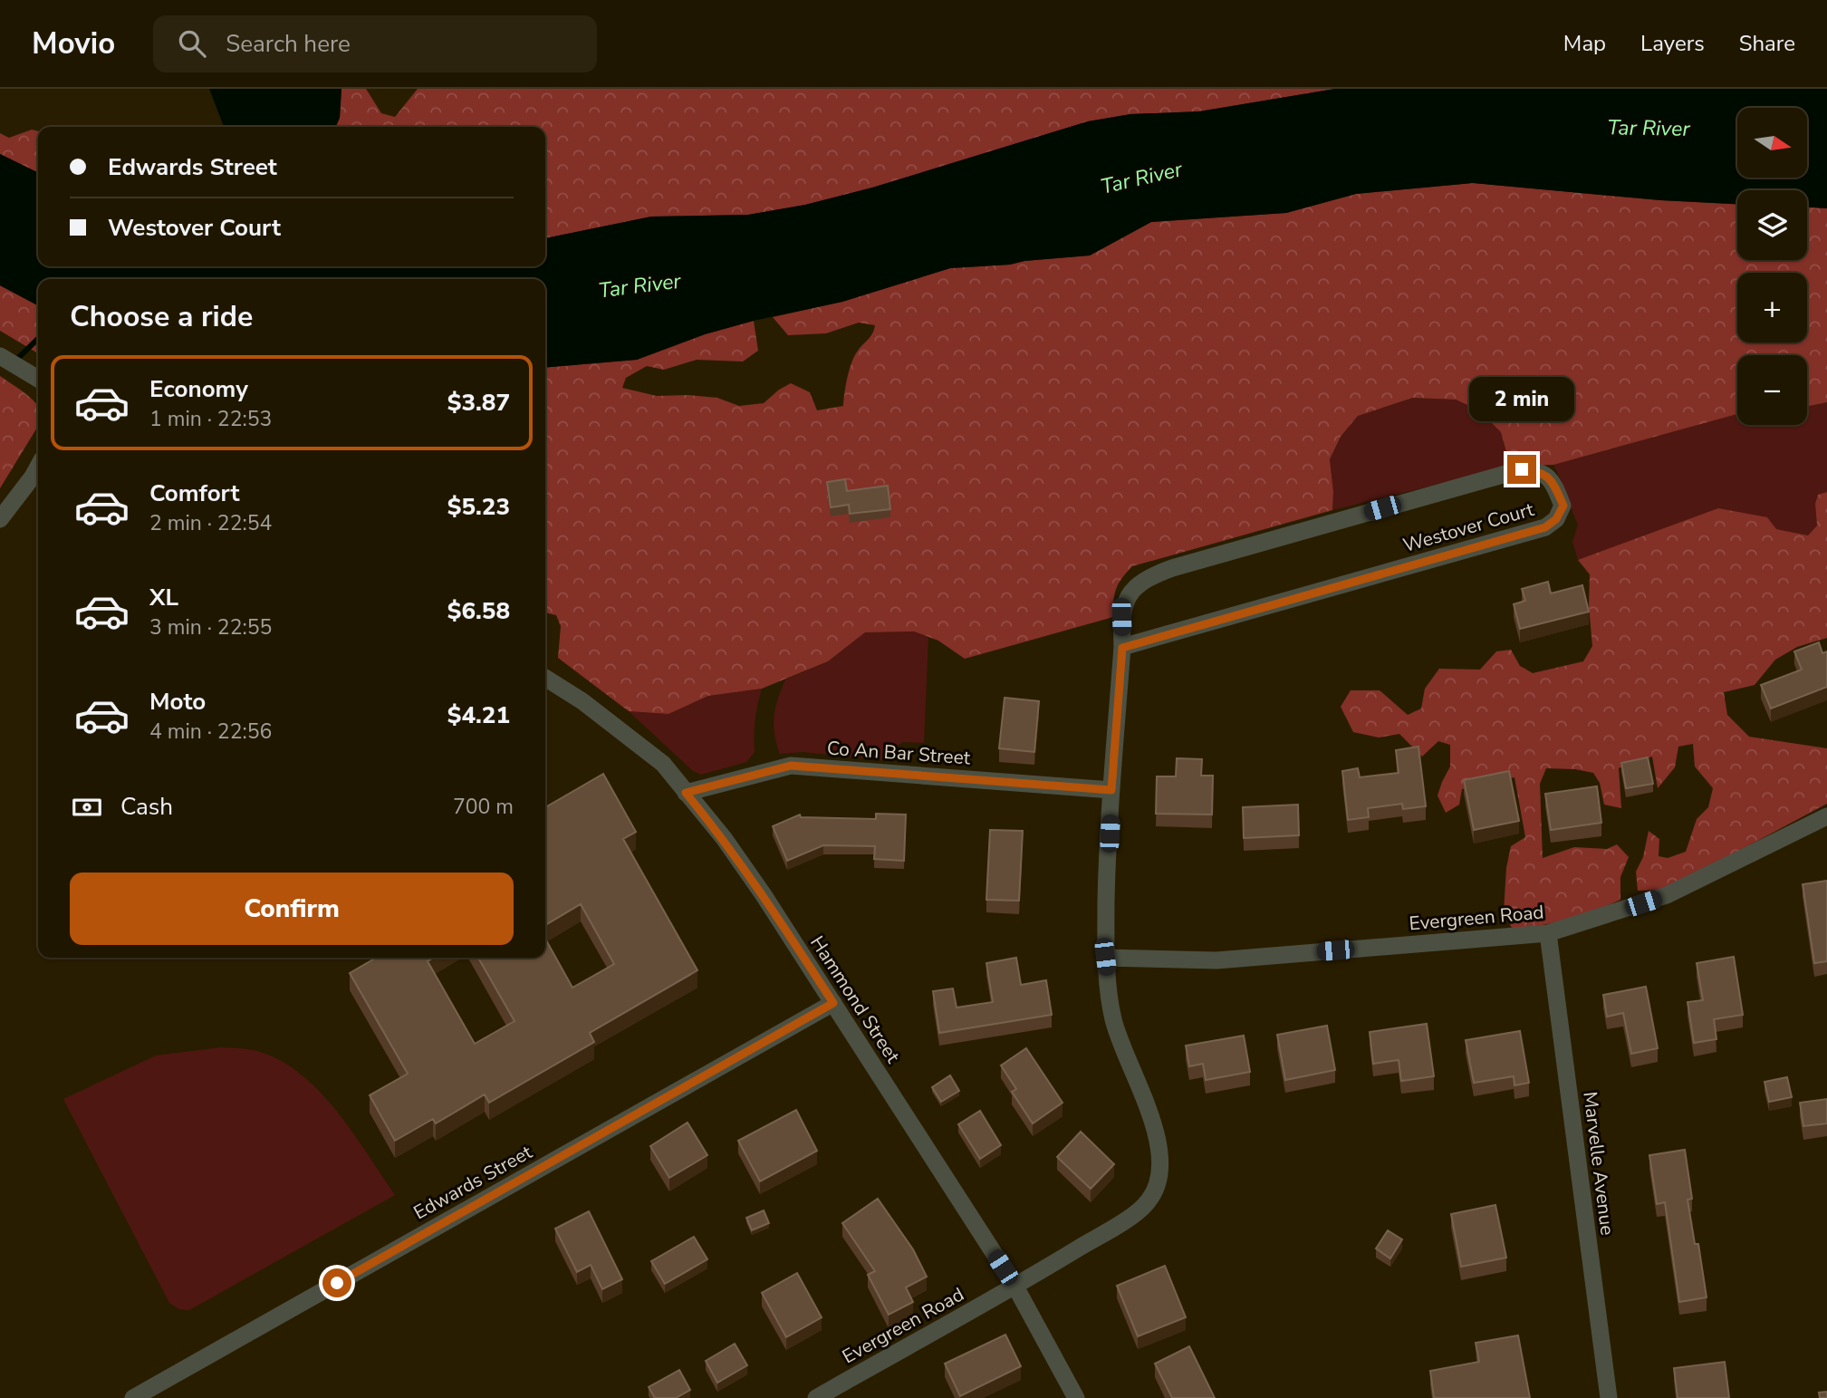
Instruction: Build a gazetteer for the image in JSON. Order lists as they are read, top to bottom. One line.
{"streets":{"street":["Westover Court","Co An Bar Street","Evergreen Road","Hammond Street","Marvelle Avenue","Edwards Street"]},"crossings":[["Westover Court","Evergreen Road"],["Co An Bar Street","Evergreen Road"],["Co An Bar Street","Hammond Street"],["Evergreen Road","Hammond Street"],["Evergreen Road","Marvelle Avenue"],["Hammond Street","Edwards Street"]],"water":["Tar River"],"north":"right","page":{"header":"Movio","search":"Search here","nav":["Map","Layers","Share"],"map_buttons":["+","−"],"banner":["Edwards Street","Westover Court"],"heading":"Choose a ride","list":[{"name":"Economy","note":"1 min · 22:53","value":"$3.87"},{"name":"Comfort","note":"2 min · 22:54","value":"$5.23"},{"name":"XL","note":"3 min · 22:55","value":"$6.58"},{"name":"Moto","note":"4 min · 22:56","value":"$4.21"}],"bubble":"2 min","pay":["Cash","700 m"],"buttons":"Confirm"}}
